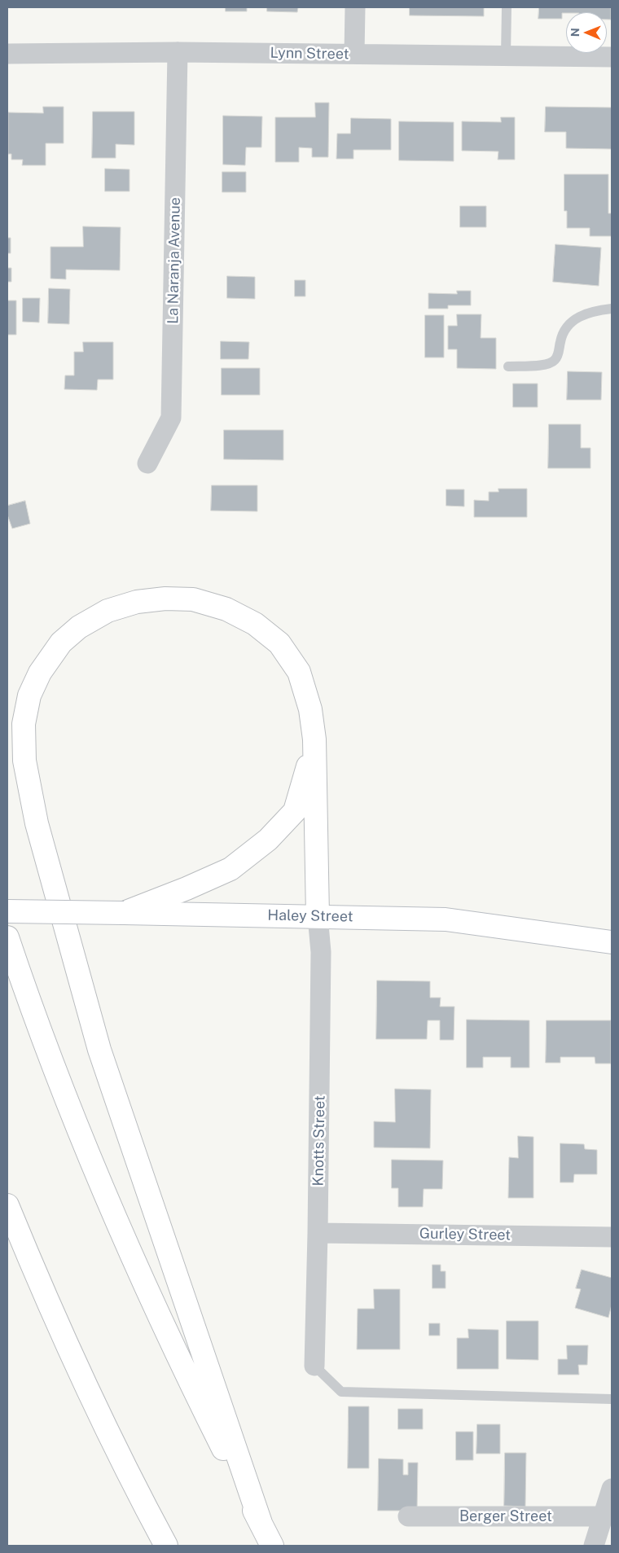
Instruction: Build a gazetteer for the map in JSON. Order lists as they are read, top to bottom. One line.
{"streets":{"main road":["Haley Street"],"street":["Lynn Street","La Naranja Avenue","Knotts Street","Gurley Street","Berger Street"]},"crossings":[["Lynn Street","La Naranja Avenue"],["Haley Street","Knotts Street"],["Knotts Street","Gurley Street"]],"north":"left"}
